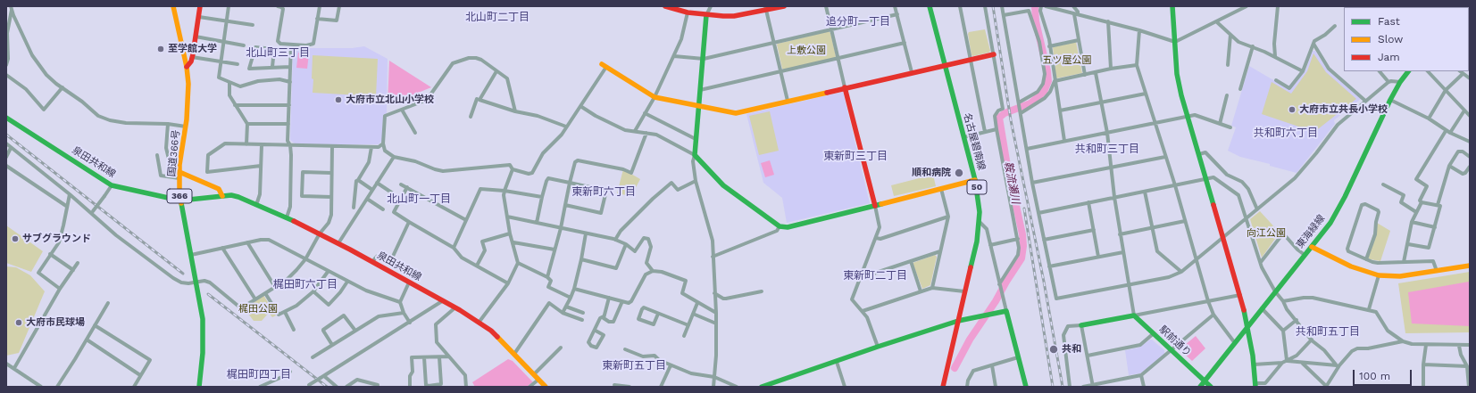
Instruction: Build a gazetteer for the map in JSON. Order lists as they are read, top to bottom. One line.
{"streets":{"main road":["名古屋碧南線","国道366号","泉田共和線","50","366","東海緑線","駅前通り"]},"crossings":[["国道366号","泉田共和線"],["東海緑線","駅前通り"]],"districts":["北山町二丁目","追分町一丁目","北山町三丁目","共和町六丁目","共和町三丁目","東新町三丁目","東新町六丁目","北山町一丁目","東新町二丁目","梶田町六丁目","共和町五丁目","東新町五丁目","梶田町四丁目"],"water":["鞍流瀬川"],"parks":["上敷公園","五ツ屋公園","向江公園","梶田公園"],"places":["至学館大学","大府市立北山小学校","大府市立共長小学校","順和病院","サブグラウンド","大府市民球場","共和"],"legend":["Fast","Slow","Jam"],"scale_bar":"100 m"}
